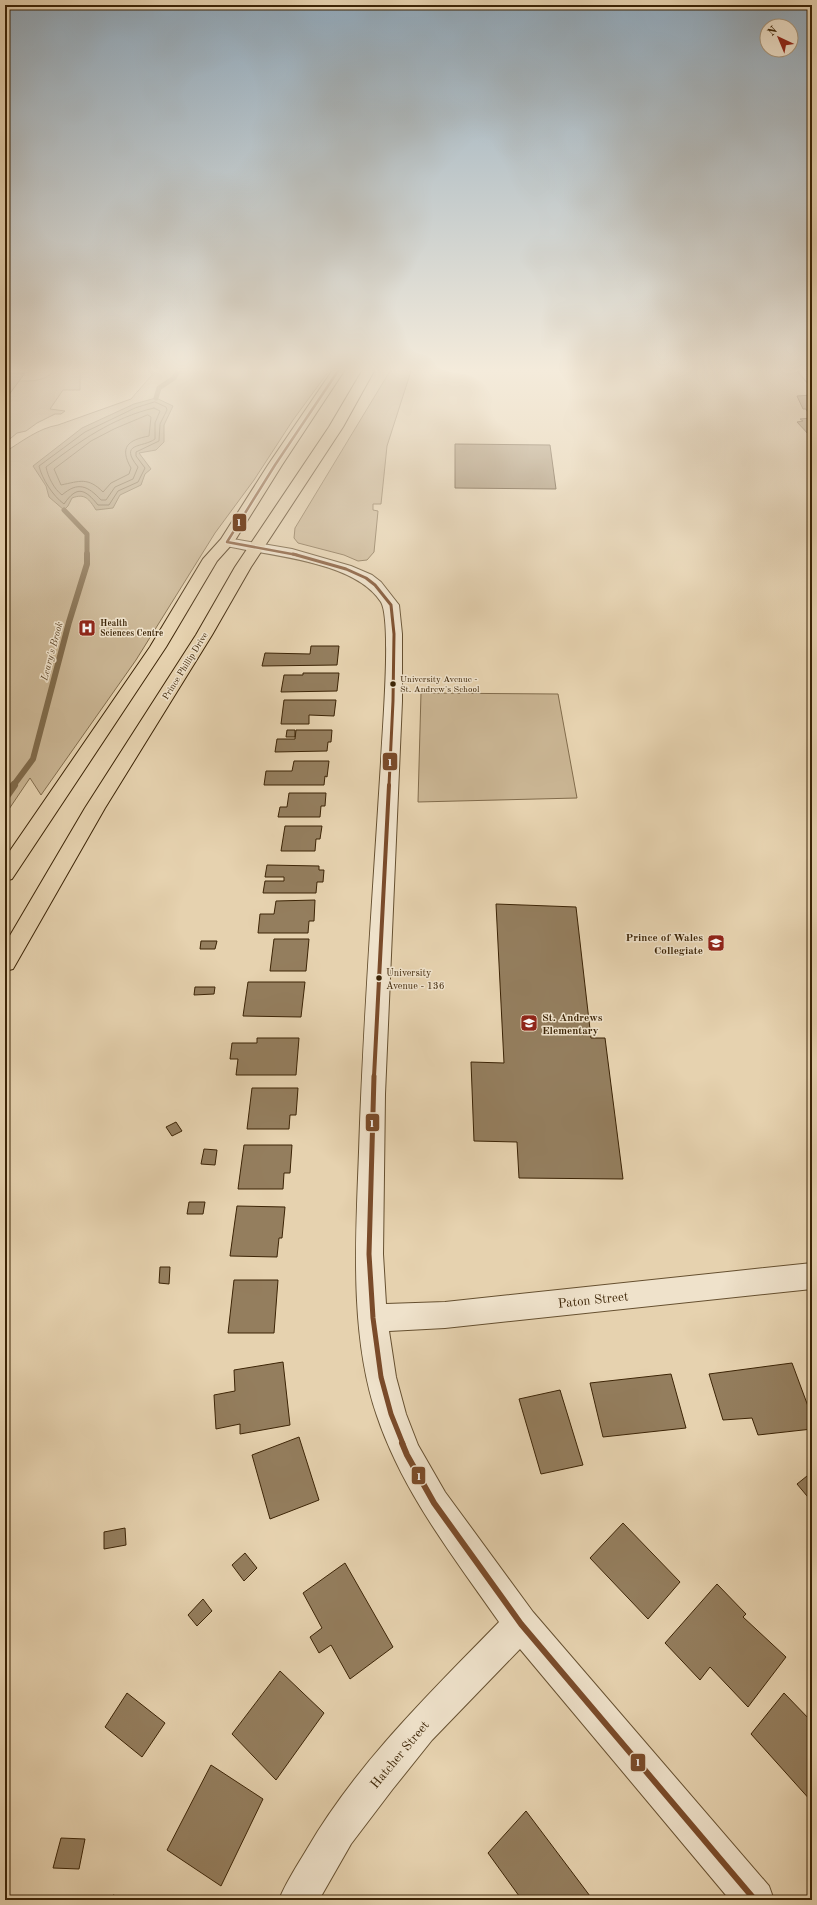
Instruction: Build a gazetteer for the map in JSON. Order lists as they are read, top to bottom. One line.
{"streets":{"main road":["Prince Phillip Drive"],"street":["Paton Street","Hatcher Street"]},"water":["Leary's Brook"],"places":{"hospital":["Health Sciences Centre"],"other":["University Avenue - St. Andrew's School","University Avenue - 136"],"school or university":["Prince of Wales Collegiate","St. Andrews Elementary"]},"lines":["transit line 1"],"north":"top left"}
